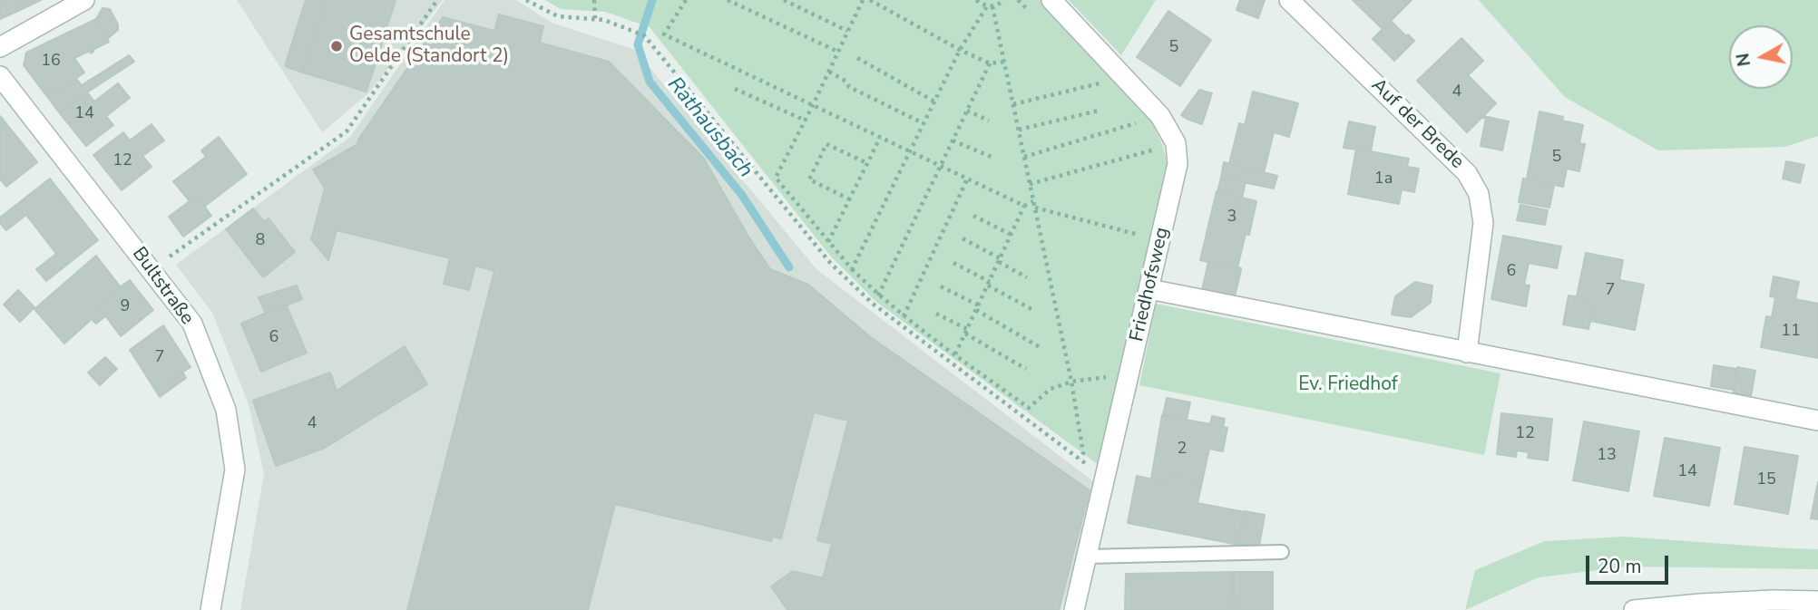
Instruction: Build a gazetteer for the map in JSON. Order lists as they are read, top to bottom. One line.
{"streets":{"street":["Auf der Brede","Friedhofsweg","Bultstraße"]},"water":["Rathausbach"],"parks":["Ev. Friedhof"],"places":["Gesamtschule Oelde (Standort 2)"],"house_numbers":["5","16","4","14","5","12","1a","3","8","6","7","9","11","6","7","4","12","2","13","14","15"],"scale_bar":"20 m","north":"left"}
